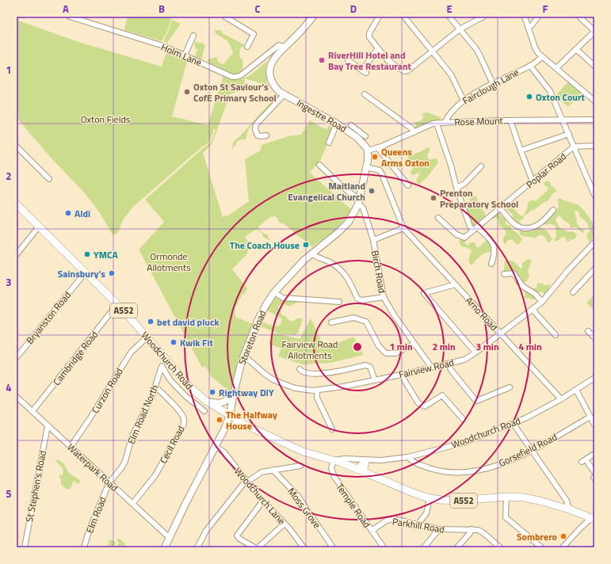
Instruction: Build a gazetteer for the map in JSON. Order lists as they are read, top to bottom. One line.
{"streets":{"highway":["A552","Woodchurch Road"],"main road":["Ingestre Road","Storeton Road"],"street":["Holm Lane","Fairclough Lane","Rose Mount","Poplar Road","Birch Road","Arno Road","Bryanston Road","Cambridge Road","Fairview Road","Curzon Road","Elm Road North","Cecil Road","Gorsefield Road","Waterpark Road","St Stephen's Road","Woodchurch Lane","Temple Road","Moss Grove","Elm Road","Parkhill Road"]},"crossings":[["Holm Lane","Ingestre Road"],["Fairclough Lane","Rose Mount"],["Ingestre Road","Rose Mount"],["Ingestre Road","Storeton Road"],["Rose Mount","Storeton Road"],["Birch Road","Storeton Road"],["Birch Road","Fairview Road"],["A552","Woodchurch Road"],["Arno Road","Woodchurch Road"],["Arno Road","Fairview Road"],["Storeton Road","Woodchurch Road"],["Storeton Road","Fairview Road"],["Storeton Road","Waterpark Road"],["Storeton Road","Woodchurch Lane"],["Cambridge Road","Woodchurch Road"],["Cambridge Road","Waterpark Road"],["Woodchurch Road","Curzon Road"],["Woodchurch Road","Gorsefield Road"],["Woodchurch Road","Temple Road"],["Curzon Road","Waterpark Road"],["Elm Road North","Cecil Road"],["Elm Road North","Waterpark Road"],["Elm Road North","Elm Road"],["Cecil Road","Waterpark Road"],["Waterpark Road","St Stephen's Road"],["Waterpark Road","Elm Road"],["Temple Road","Parkhill Road"]],"parks":["Oxton Fields","Ormonde Allotments","Fairview Road Allotments"],"places":["RiverHill Hotel and Bay Tree Restaurant","Oxton St Saviour's CofE Primary School","Oxton Court","Queens Arms Oxton","Maitland Evangelical Church","Prenton Preparatory School","Aldi","The Coach House","YMCA","Sainsbury's","bet david pluck","Kwik Fit","Rightway DIY","The Halfway House","Sombrero"],"grid":{"columns":["A","B","C","D","E","F"],"rows":["1","2","3","4","5"]},"rings":["1 min","2 min","3 min","4 min"]}
